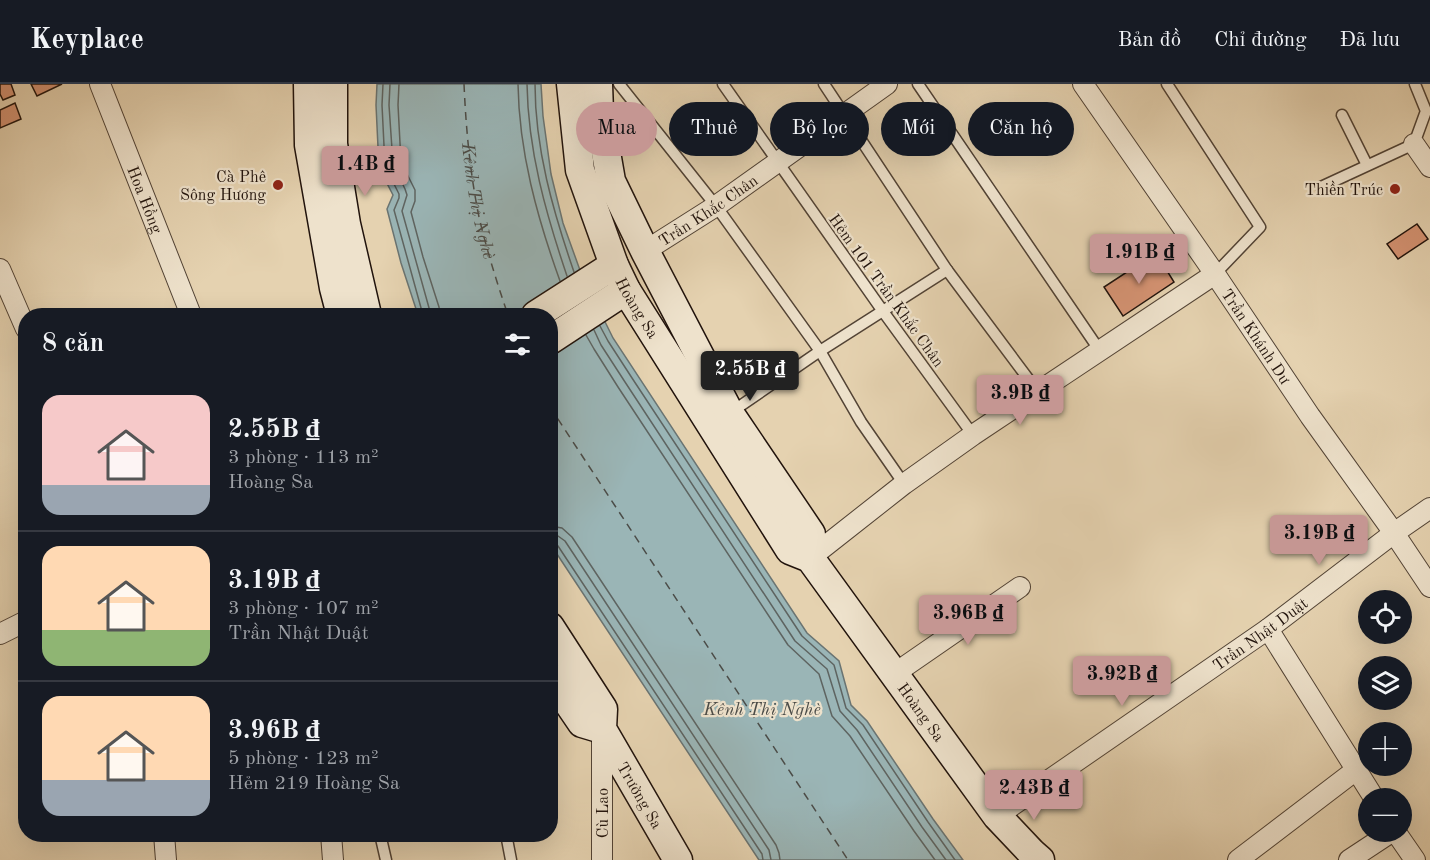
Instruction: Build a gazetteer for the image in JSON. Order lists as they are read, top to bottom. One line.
{"streets":{"street":["Hoa Hồng","Trần Khắc Chân","Hoàng Sa","Trần Khánh Dư","Trần Nhật Duật","Trường Sa","Cù Lao"],"lane":["Hẻm 101 Trần Khắc Chân"]},"crossings":[["Trần Khắc Chân","Hẻm 101 Trần Khắc Chân"],["Trần Khắc Chân","Hoàng Sa"],["Hoàng Sa","Trần Nhật Duật"],["Trần Khánh Dư","Trần Nhật Duật"],["Trường Sa","Cù Lao"]],"water":["Kênh Thị Nghè"],"places":["Cà Phê Sông Hương","Thiền Trúc"],"page":{"header":"Keyplace","nav":["Bản đồ","Chỉ đường","Đã lưu"],"chip":["Mua","Thuê","Bộ lọc","Mới","Căn hộ"],"price":["1.4B ₫","1.91B ₫","2.55B ₫","3.9B ₫","3.19B ₫","3.96B ₫","3.92B ₫","2.43B ₫"],"heading":"8 căn","list":[{"name":"2.55B ₫","note":"3 phòng · 113 m² · Hoàng Sa"},{"name":"3.19B ₫","note":"3 phòng · 107 m² · Trần Nhật Duật"},{"name":"3.96B ₫","note":"5 phòng · 123 m² · Hẻm 219 Hoàng Sa"}],"map_buttons":["+","−"]}}
